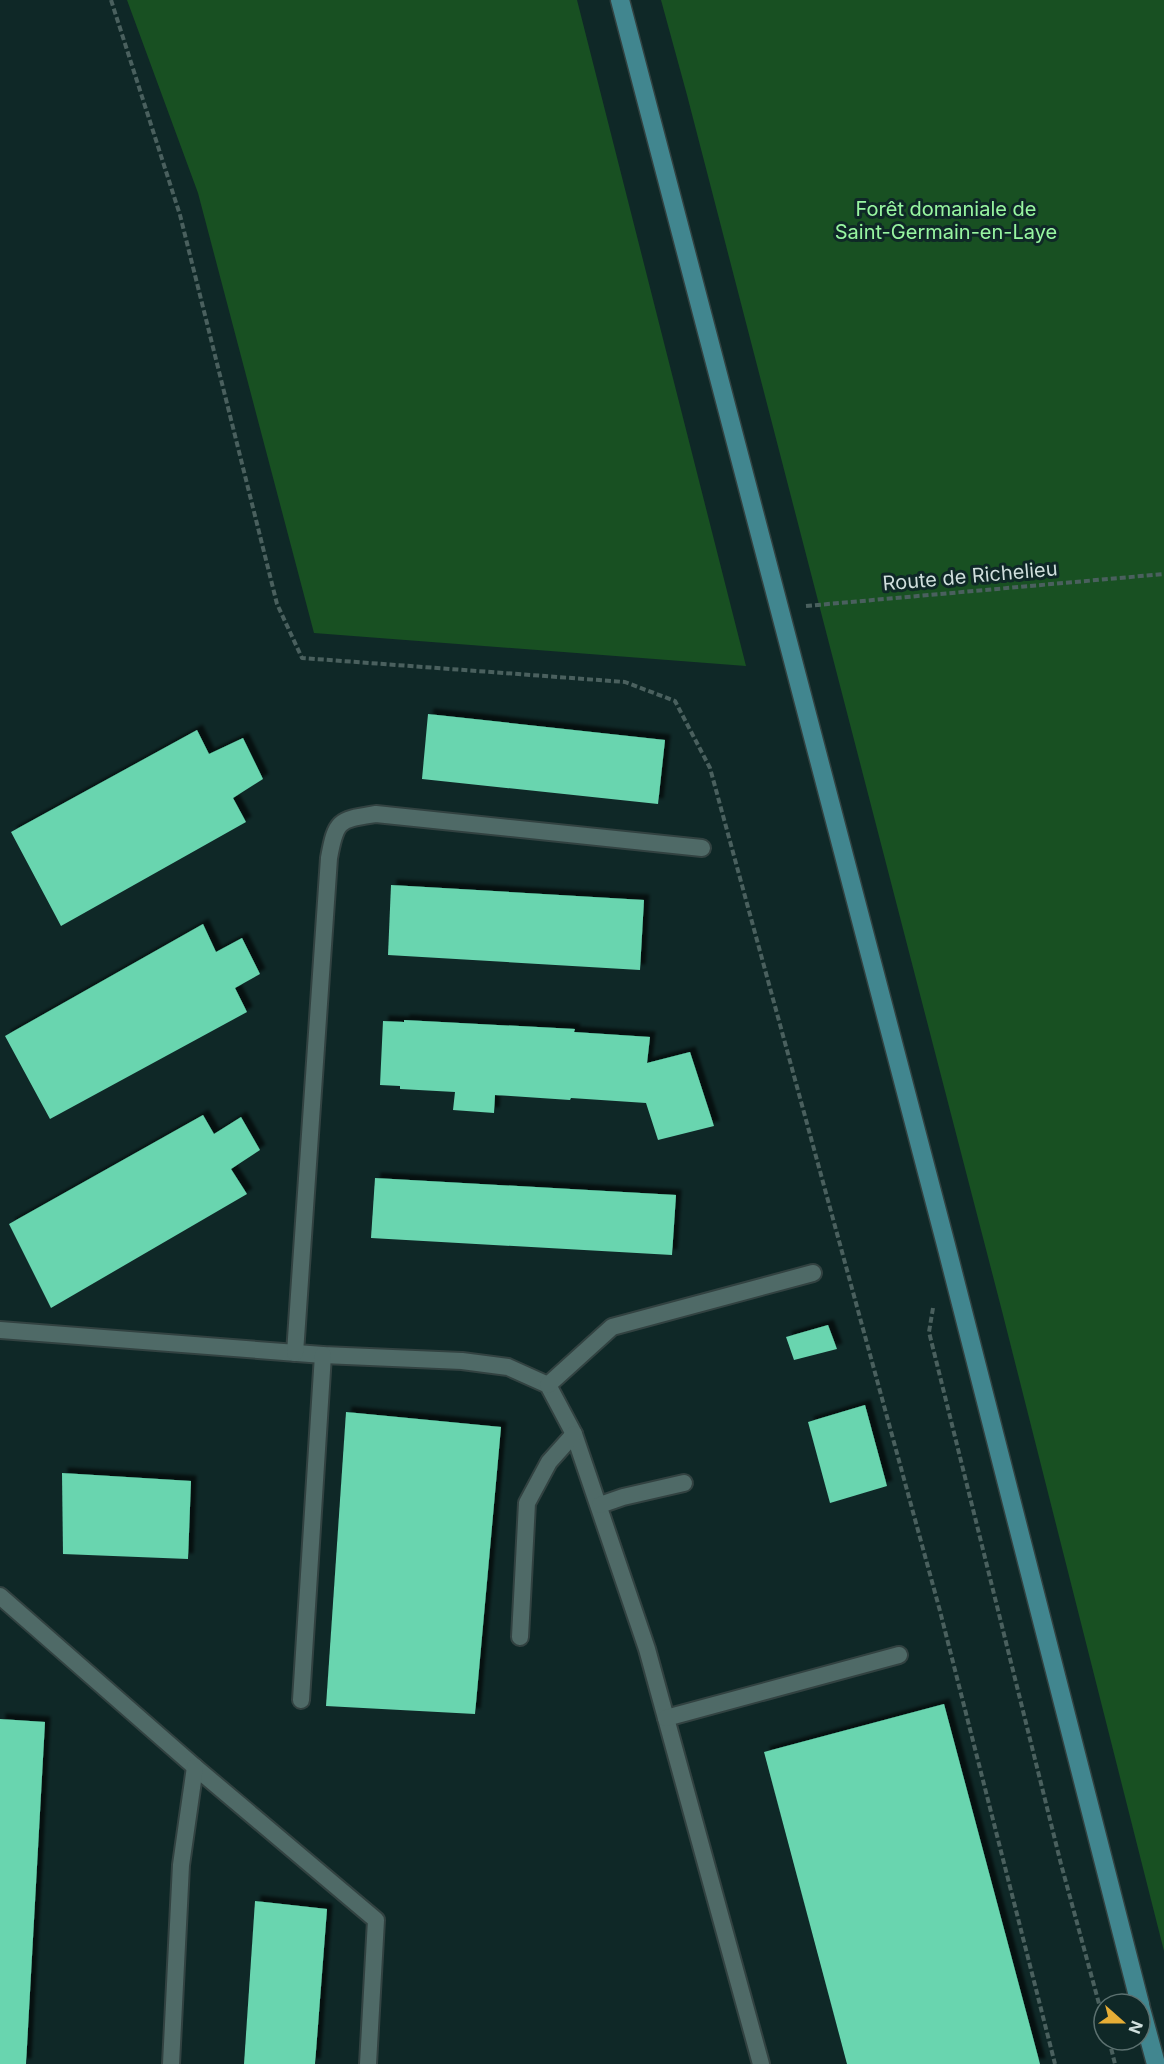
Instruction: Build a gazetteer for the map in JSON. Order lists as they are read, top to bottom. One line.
{"streets":{"path":["Route de Richelieu"]},"parks":["Forêt domaniale de Saint-Germain-en-Laye"],"north":"right"}
